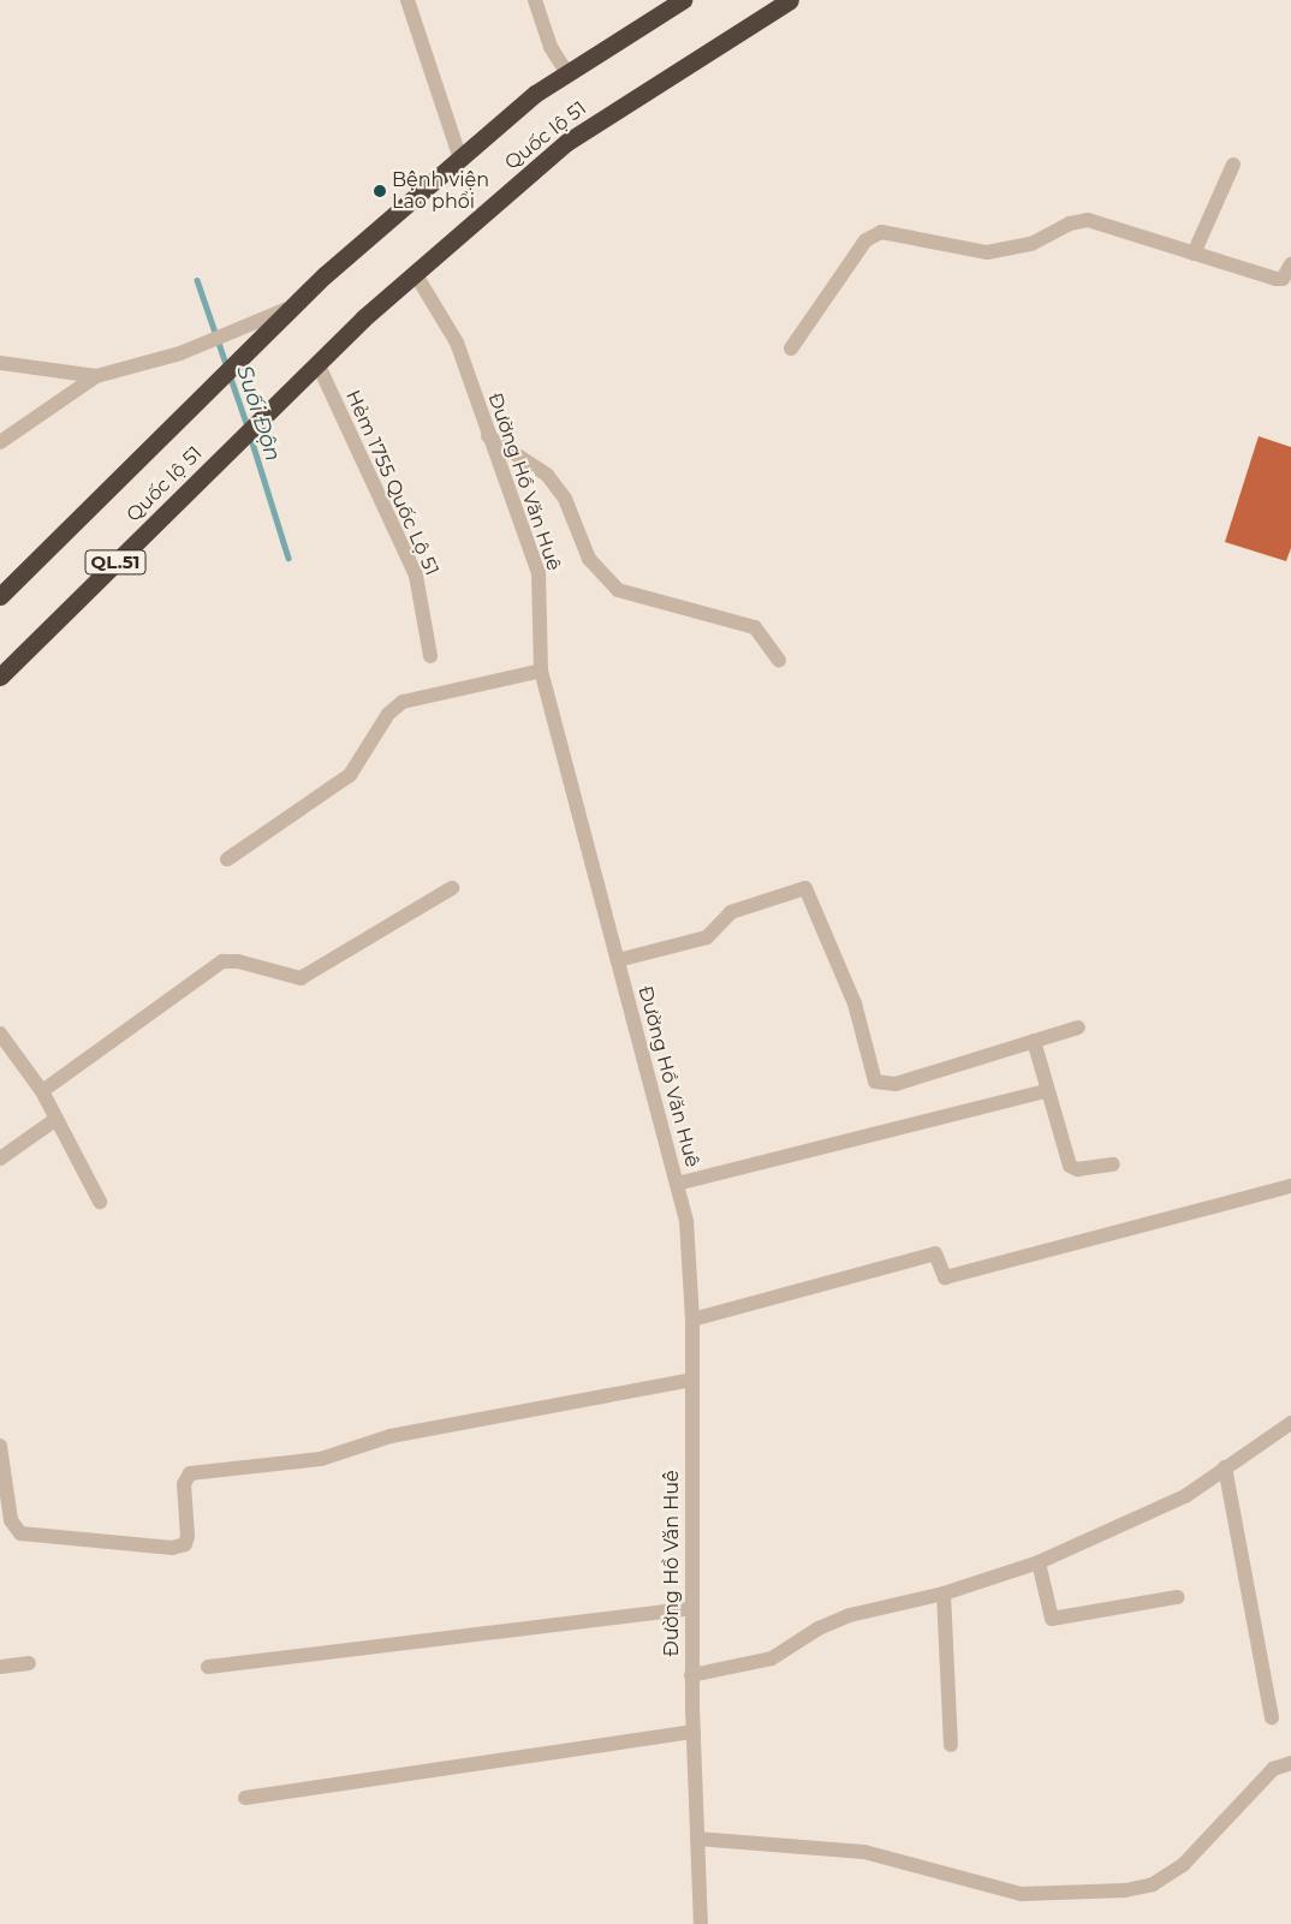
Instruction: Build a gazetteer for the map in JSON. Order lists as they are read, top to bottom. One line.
{"streets":{"highway":["Quốc lộ 51","QL.51"],"street":["Đường Hồ Văn Huê","Hẻm 1755 Quốc Lộ 51"]},"crossings":[["Quốc lộ 51","Đường Hồ Văn Huê"],["Quốc lộ 51","Hẻm 1755 Quốc Lộ 51"]],"water":["Suối Độn"],"places":["Bệnh viện Lao phổi"]}
